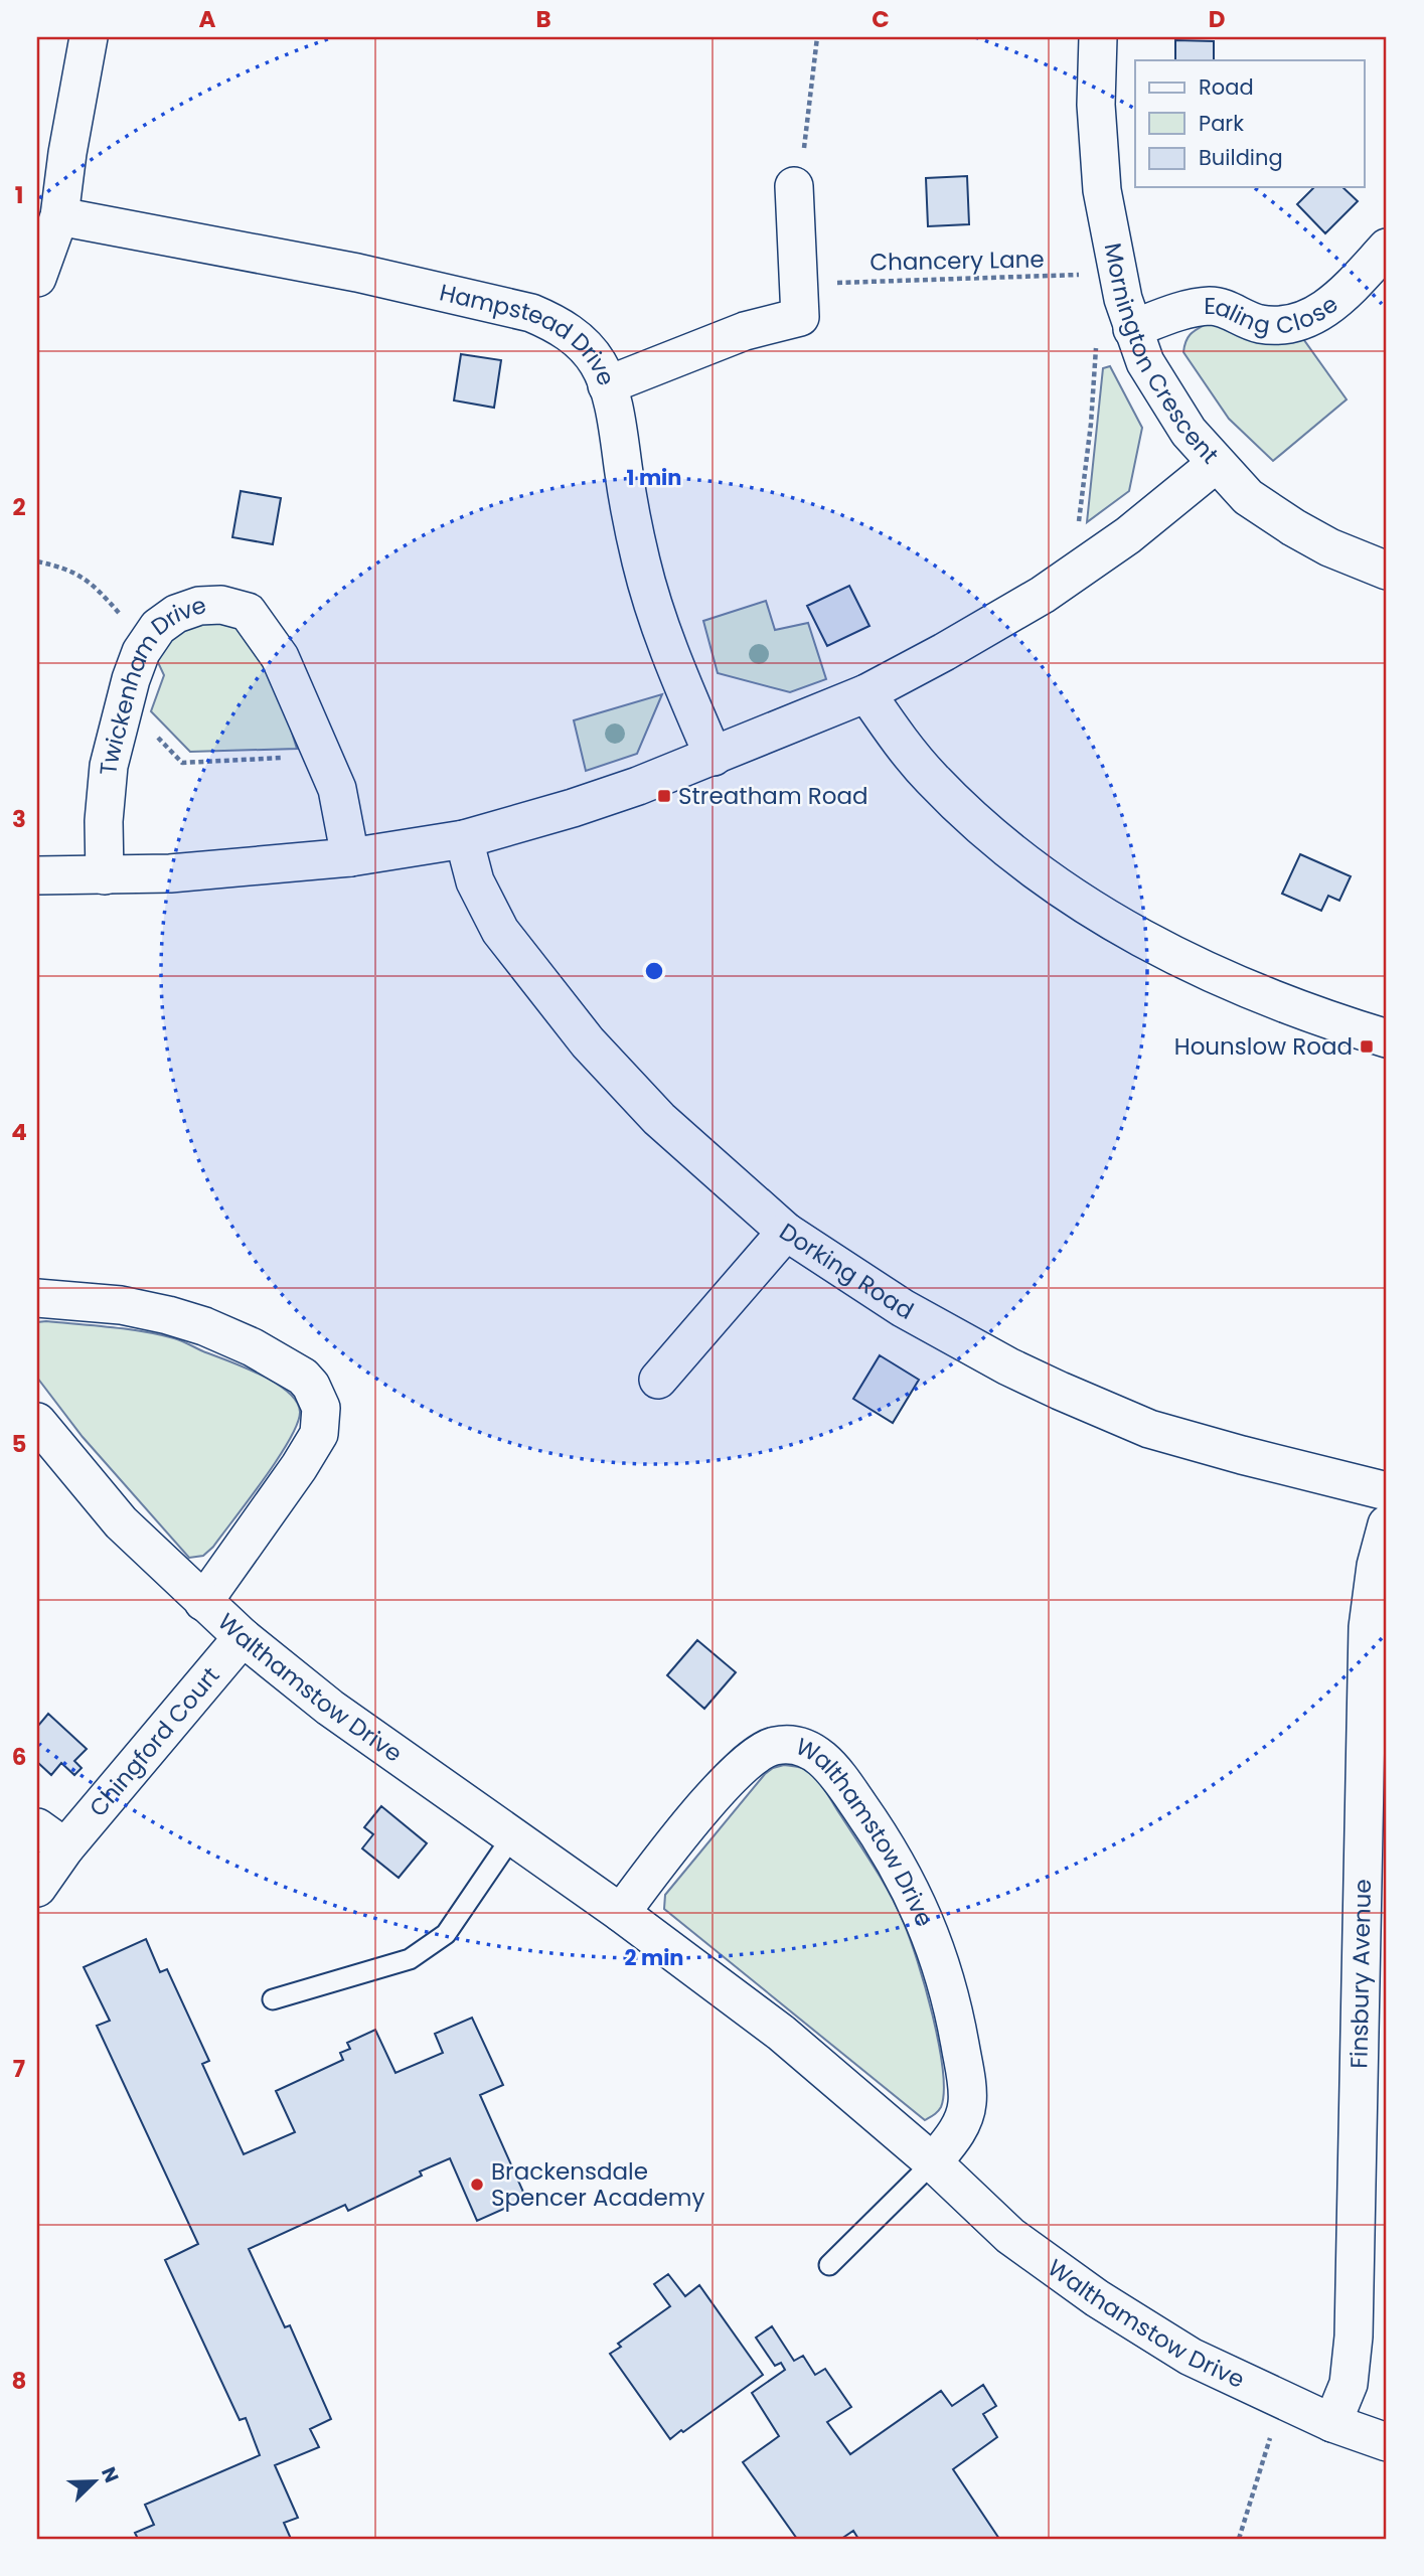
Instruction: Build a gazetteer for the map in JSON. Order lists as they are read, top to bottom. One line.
{"streets":{"street":["Ealing Close","Hampstead Drive","Mornington Crescent","Twickenham Drive","Dorking Road","Walthamstow Drive","Chingford Court","Finsbury Avenue"],"path":["Chancery Lane"]},"crossings":[["Chancery Lane","Mornington Crescent"],["Ealing Close","Mornington Crescent"],["Walthamstow Drive","Chingford Court"],["Walthamstow Drive","Finsbury Avenue"]],"places":{"transit":["Streatham Road","Hounslow Road"],"other":["Brackensdale Spencer Academy"]},"legend":["Road","Park","Building"],"north":"top right","grid":{"columns":["A","B","C","D"],"rows":["1","2","3","4","5","6","7","8"]},"rings":["1 min","2 min"]}
